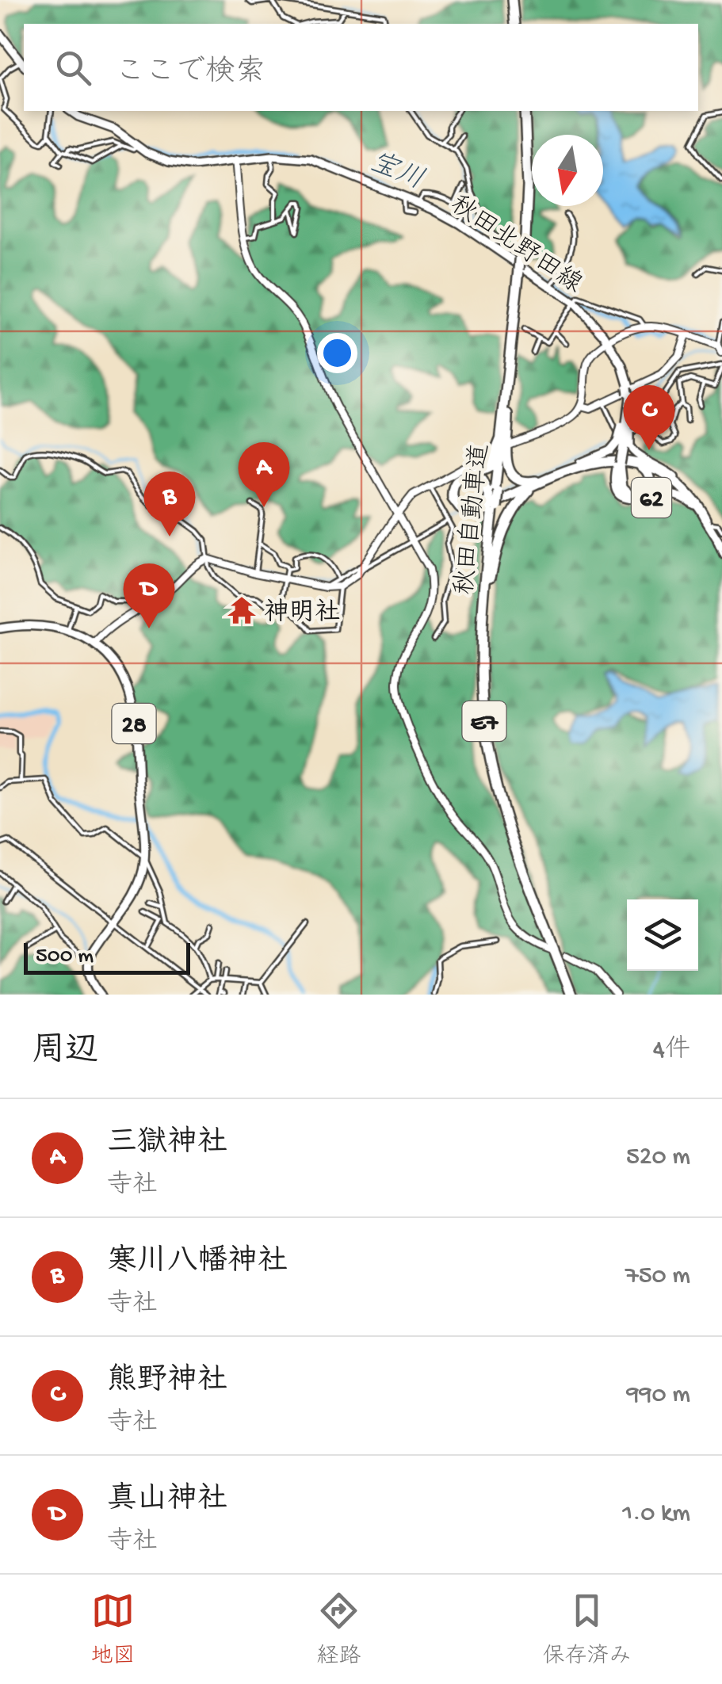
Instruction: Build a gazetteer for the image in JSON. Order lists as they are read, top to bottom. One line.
{"streets":{"highway":["秋田自動車道","E7"],"main road":["秋田北野田線","62","28"]},"water":["宝川"],"places":{"temple":["神明社"]},"scale_bar":"500 m","north":"bottom","page":{"search":"ここで検索","pins":["C","A","B","D"],"scale":"500 m","heading":["周辺","4件"],"list":[{"mark":"A","name":"三獄神社","note":"寺社","value":"520 m"},{"mark":"B","name":"寒川八幡神社","note":"寺社","value":"750 m"},{"mark":"C","name":"熊野神社","note":"寺社","value":"990 m"},{"mark":"D","name":"真山神社","note":"寺社","value":"1.0 km"}],"nav":["地図","経路","保存済み"]}}
